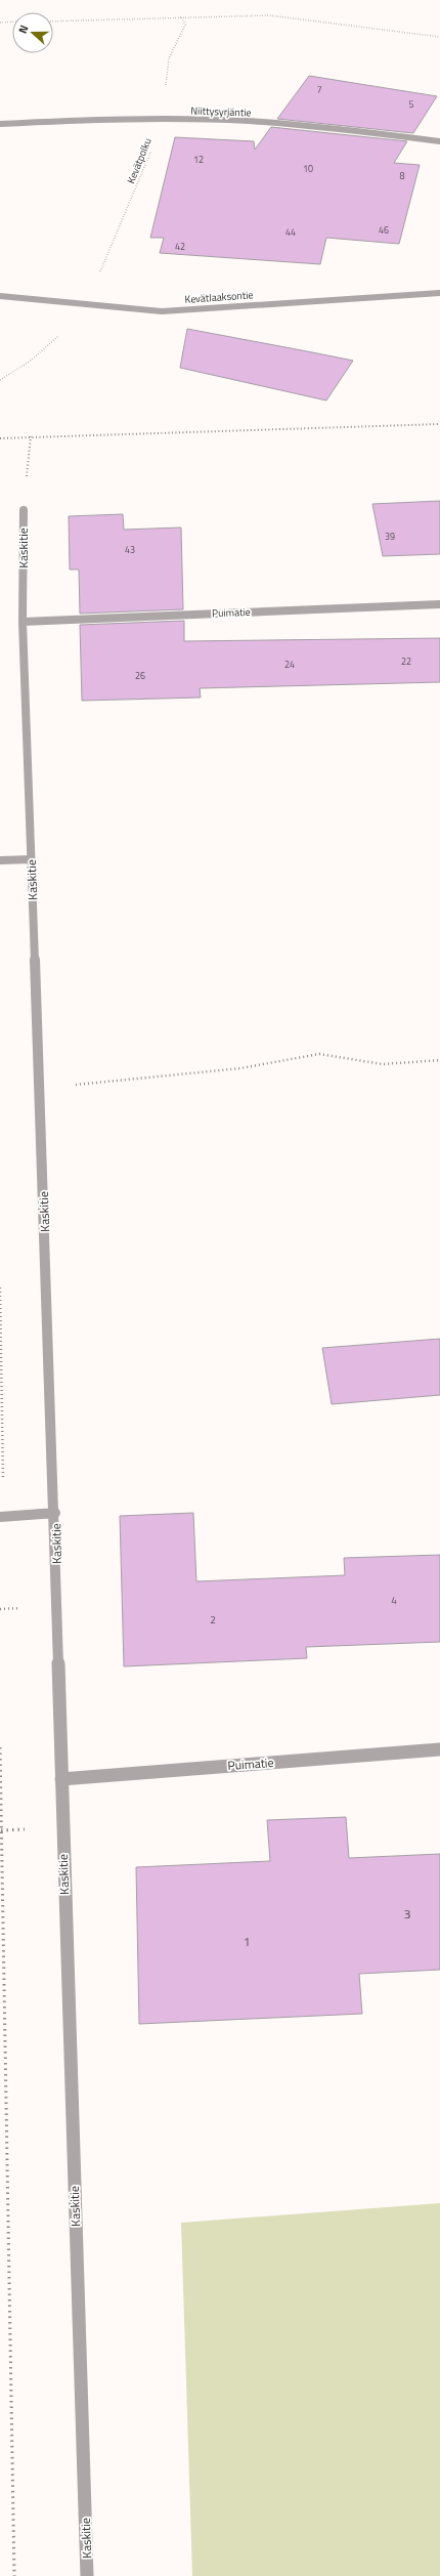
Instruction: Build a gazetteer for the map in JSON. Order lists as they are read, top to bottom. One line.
{"streets":{"street":["Niittysyrjäntie","Kevätlaaksontie","Kaskitie","Puimatie"],"path":["Kevätpolku"]},"crossings":[["Niittysyrjäntie","Kevätpolku"],["Kevätpolku","Kevätlaaksontie"],["Kaskitie","Puimatie"]],"house_numbers":["7","5","12","10","8","46","44","42","39","43","22","24","26","4","2","3","1"],"north":"left"}
